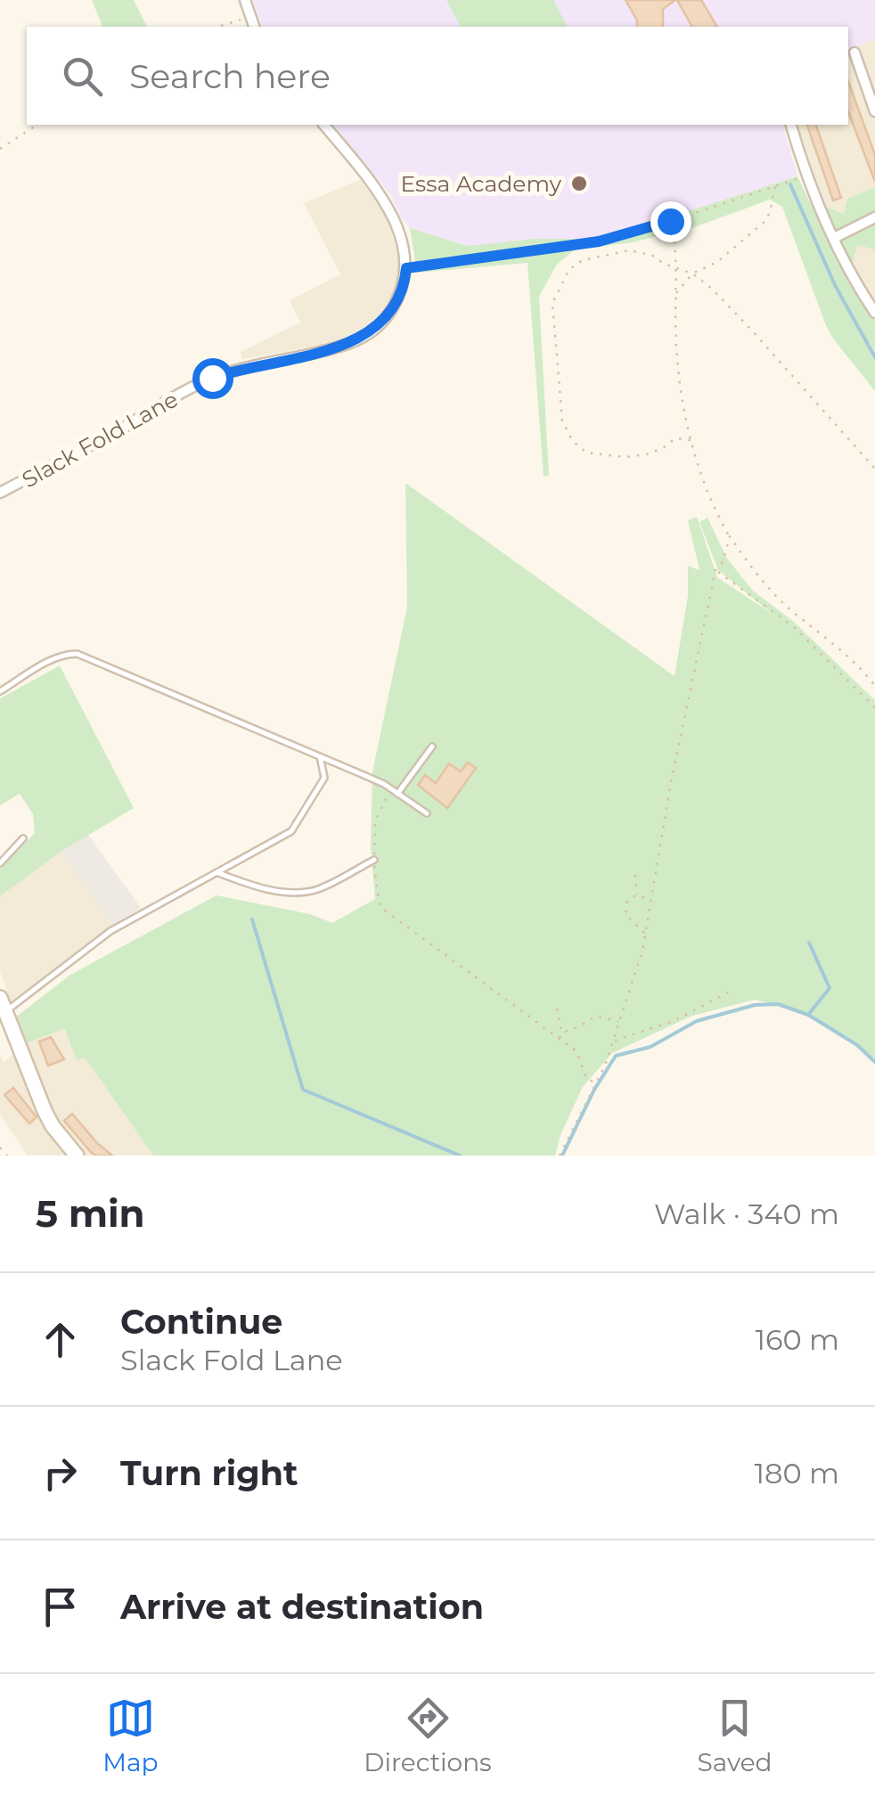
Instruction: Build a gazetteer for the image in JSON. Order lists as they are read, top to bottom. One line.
{"streets":{"street":["Slack Fold Lane"]},"places":["Essa Academy"],"page":{"search":"Search here","heading":["5 min","Walk · 340 m"],"list":[["Continue","Slack Fold Lane","160 m"],["Turn right","180 m"],"Arrive at destination"],"nav":["Map","Directions","Saved"]}}
